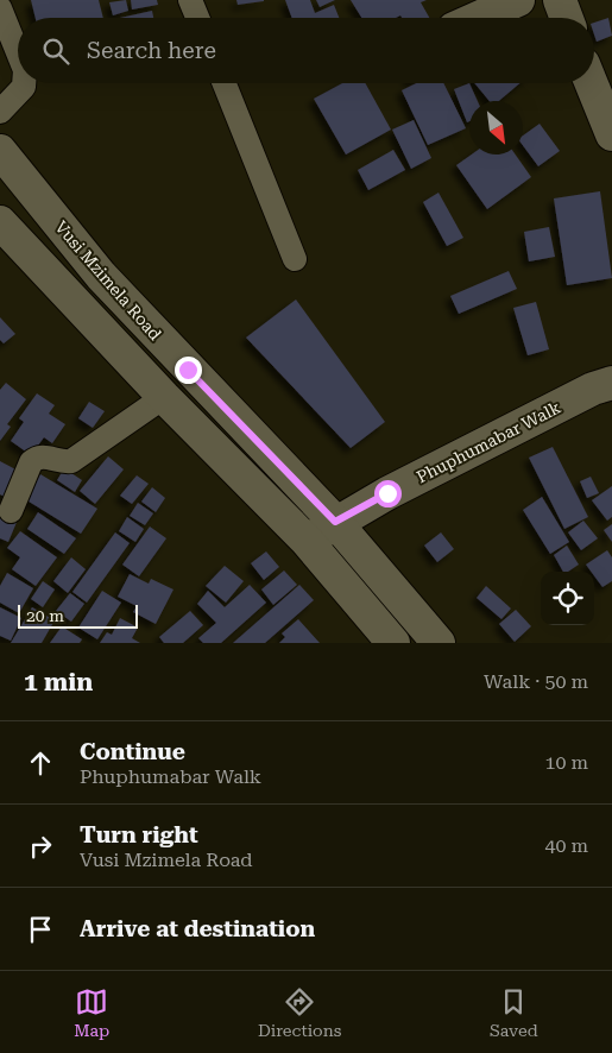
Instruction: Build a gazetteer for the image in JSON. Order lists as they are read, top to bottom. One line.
{"streets":{"main road":["Vusi Mzimela Road","Phuphumabar Walk"]},"crossings":[["Vusi Mzimela Road","Phuphumabar Walk"]],"scale_bar":"20 m","north":"bottom right","page":{"search":"Search here","scale":"20 m","heading":["1 min","Walk · 50 m"],"list":[["Continue","Phuphumabar Walk","10 m"],["Turn right","Vusi Mzimela Road","40 m"],"Arrive at destination"],"nav":["Map","Directions","Saved"]}}
